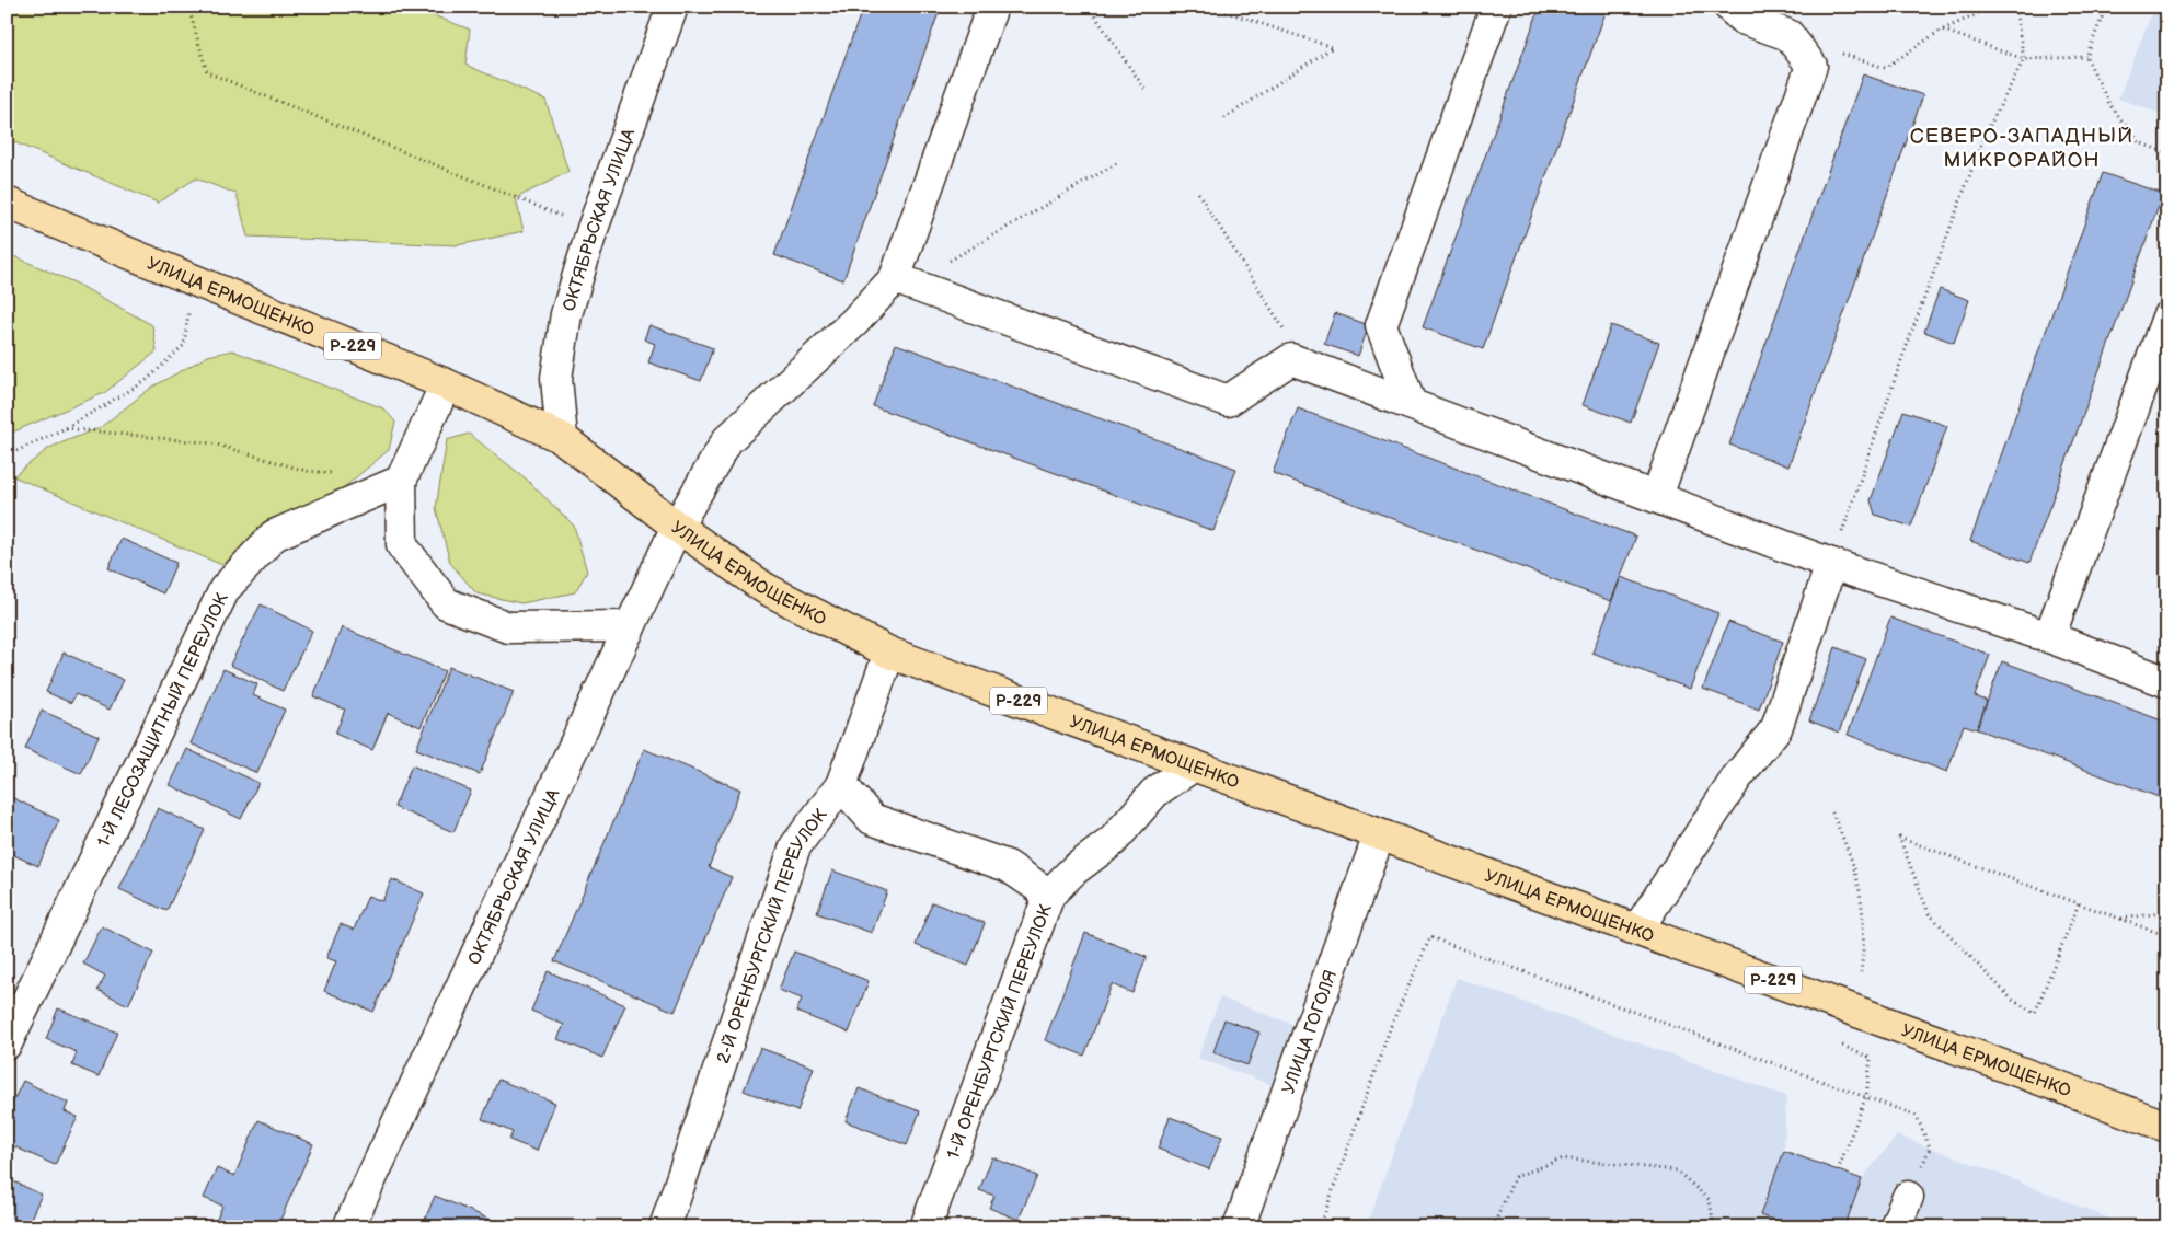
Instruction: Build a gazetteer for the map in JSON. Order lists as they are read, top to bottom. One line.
{"streets":{"highway":["УЛИЦА ЕРМОЩЕНКО","Р-229"],"street":["ОКТЯБРЬСКАЯ УЛИЦА","1-Й ЛЕСОЗАЩИТНЫЙ ПЕРЕУЛОК","2-Й ОРЕНБУРГСКИЙ ПЕРЕУЛОК","1-Й ОРЕНБУРГСКИЙ ПЕРЕУЛОК","УЛИЦА ГОГОЛЯ"]},"crossings":[["ОКТЯБРЬСКАЯ УЛИЦА","УЛИЦА ЕРМОЩЕНКО"],["УЛИЦА ЕРМОЩЕНКО","2-Й ОРЕНБУРГСКИЙ ПЕРЕУЛОК"],["УЛИЦА ЕРМОЩЕНКО","1-Й ОРЕНБУРГСКИЙ ПЕРЕУЛОК"],["УЛИЦА ЕРМОЩЕНКО","УЛИЦА ГОГОЛЯ"]],"districts":["СЕВЕРО-ЗАПАДНЫЙ МИКРОРАЙОН"]}
